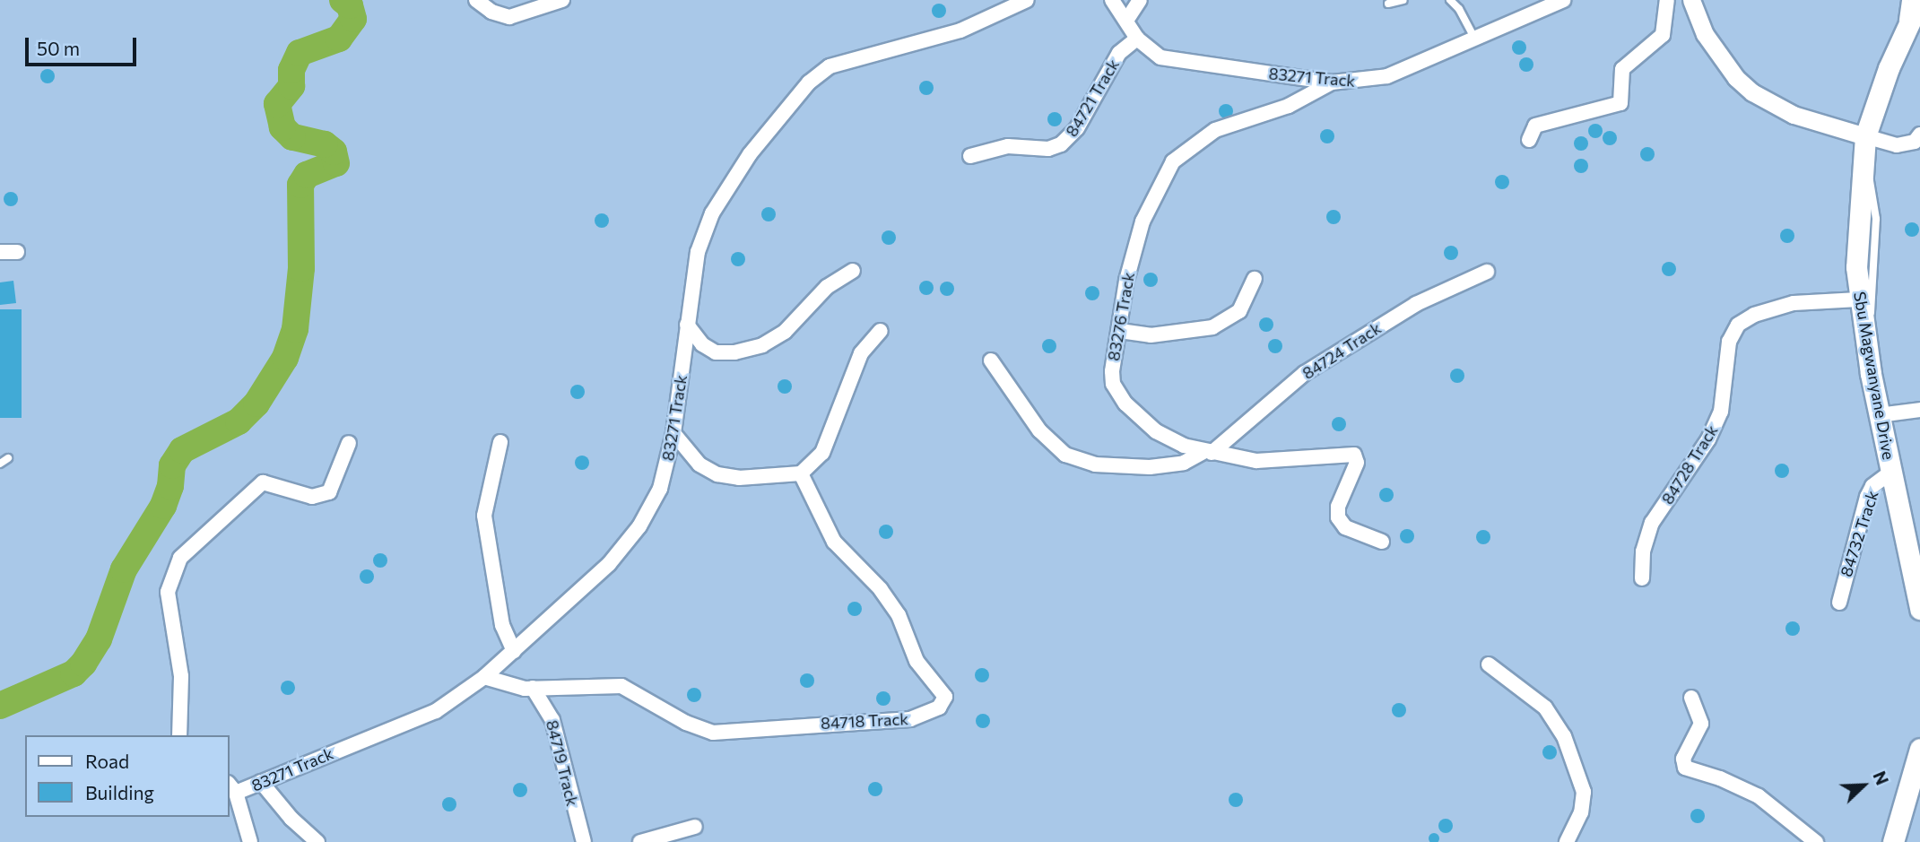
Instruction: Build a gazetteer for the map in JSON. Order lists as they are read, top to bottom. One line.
{"streets":{"main road":["Sbu Magwanyane Drive"],"street":["83271 Track","84721 Track","83276 Track","84724 Track","84728 Track","84732 Track","84718 Track","84719 Track"]},"crossings":[["83271 Track","84721 Track"],["83271 Track","83276 Track"],["83271 Track","84718 Track"],["83276 Track","84724 Track"],["Sbu Magwanyane Drive","84728 Track"],["Sbu Magwanyane Drive","84732 Track"],["84718 Track","84719 Track"]],"legend":["Road","Building"],"scale_bar":"50 m","north":"top right"}
